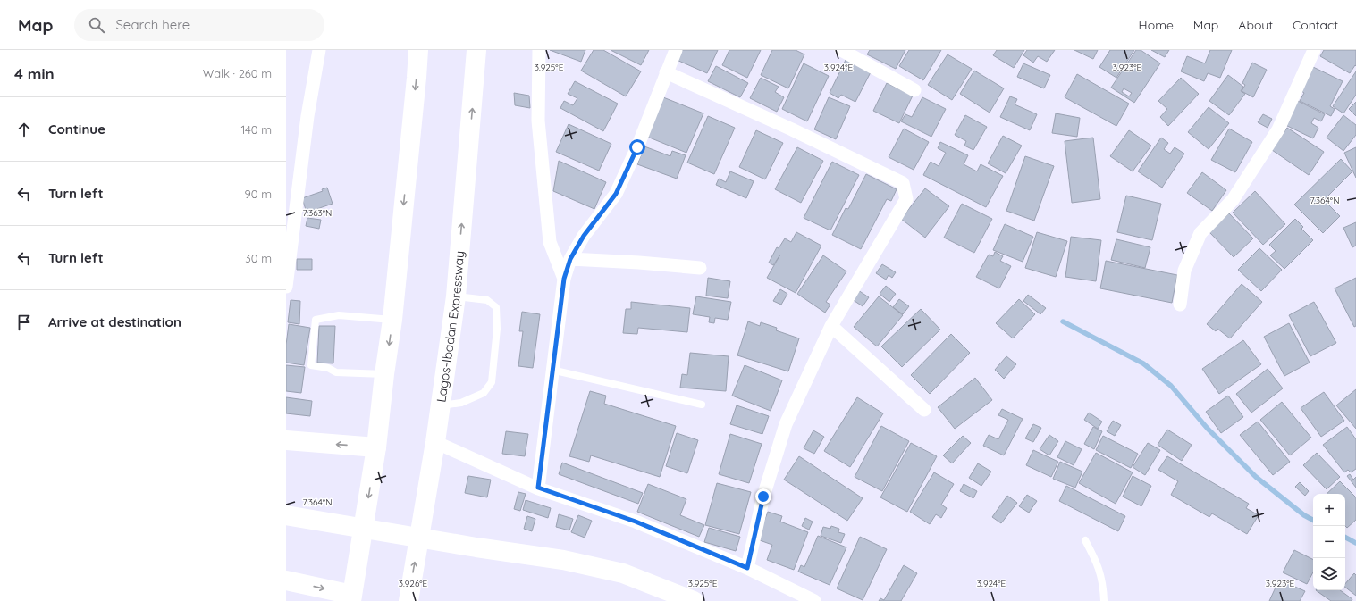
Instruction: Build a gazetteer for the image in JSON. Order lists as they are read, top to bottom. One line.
{"streets":{"main road":["Lagos-Ibadan Expressway"]},"page":{"header":"Map","search":"Search here","nav":["Home","Map","About","Contact"],"heading":["4 min","Walk · 260 m"],"list":[["Continue","140 m"],["Turn left","90 m"],["Turn left","30 m"],"Arrive at destination"],"map_buttons":["+","−"]},"coordinates":["3.925°E","3.924°E","3.923°E","7.364°N","7.363°N","3.926°E"]}
